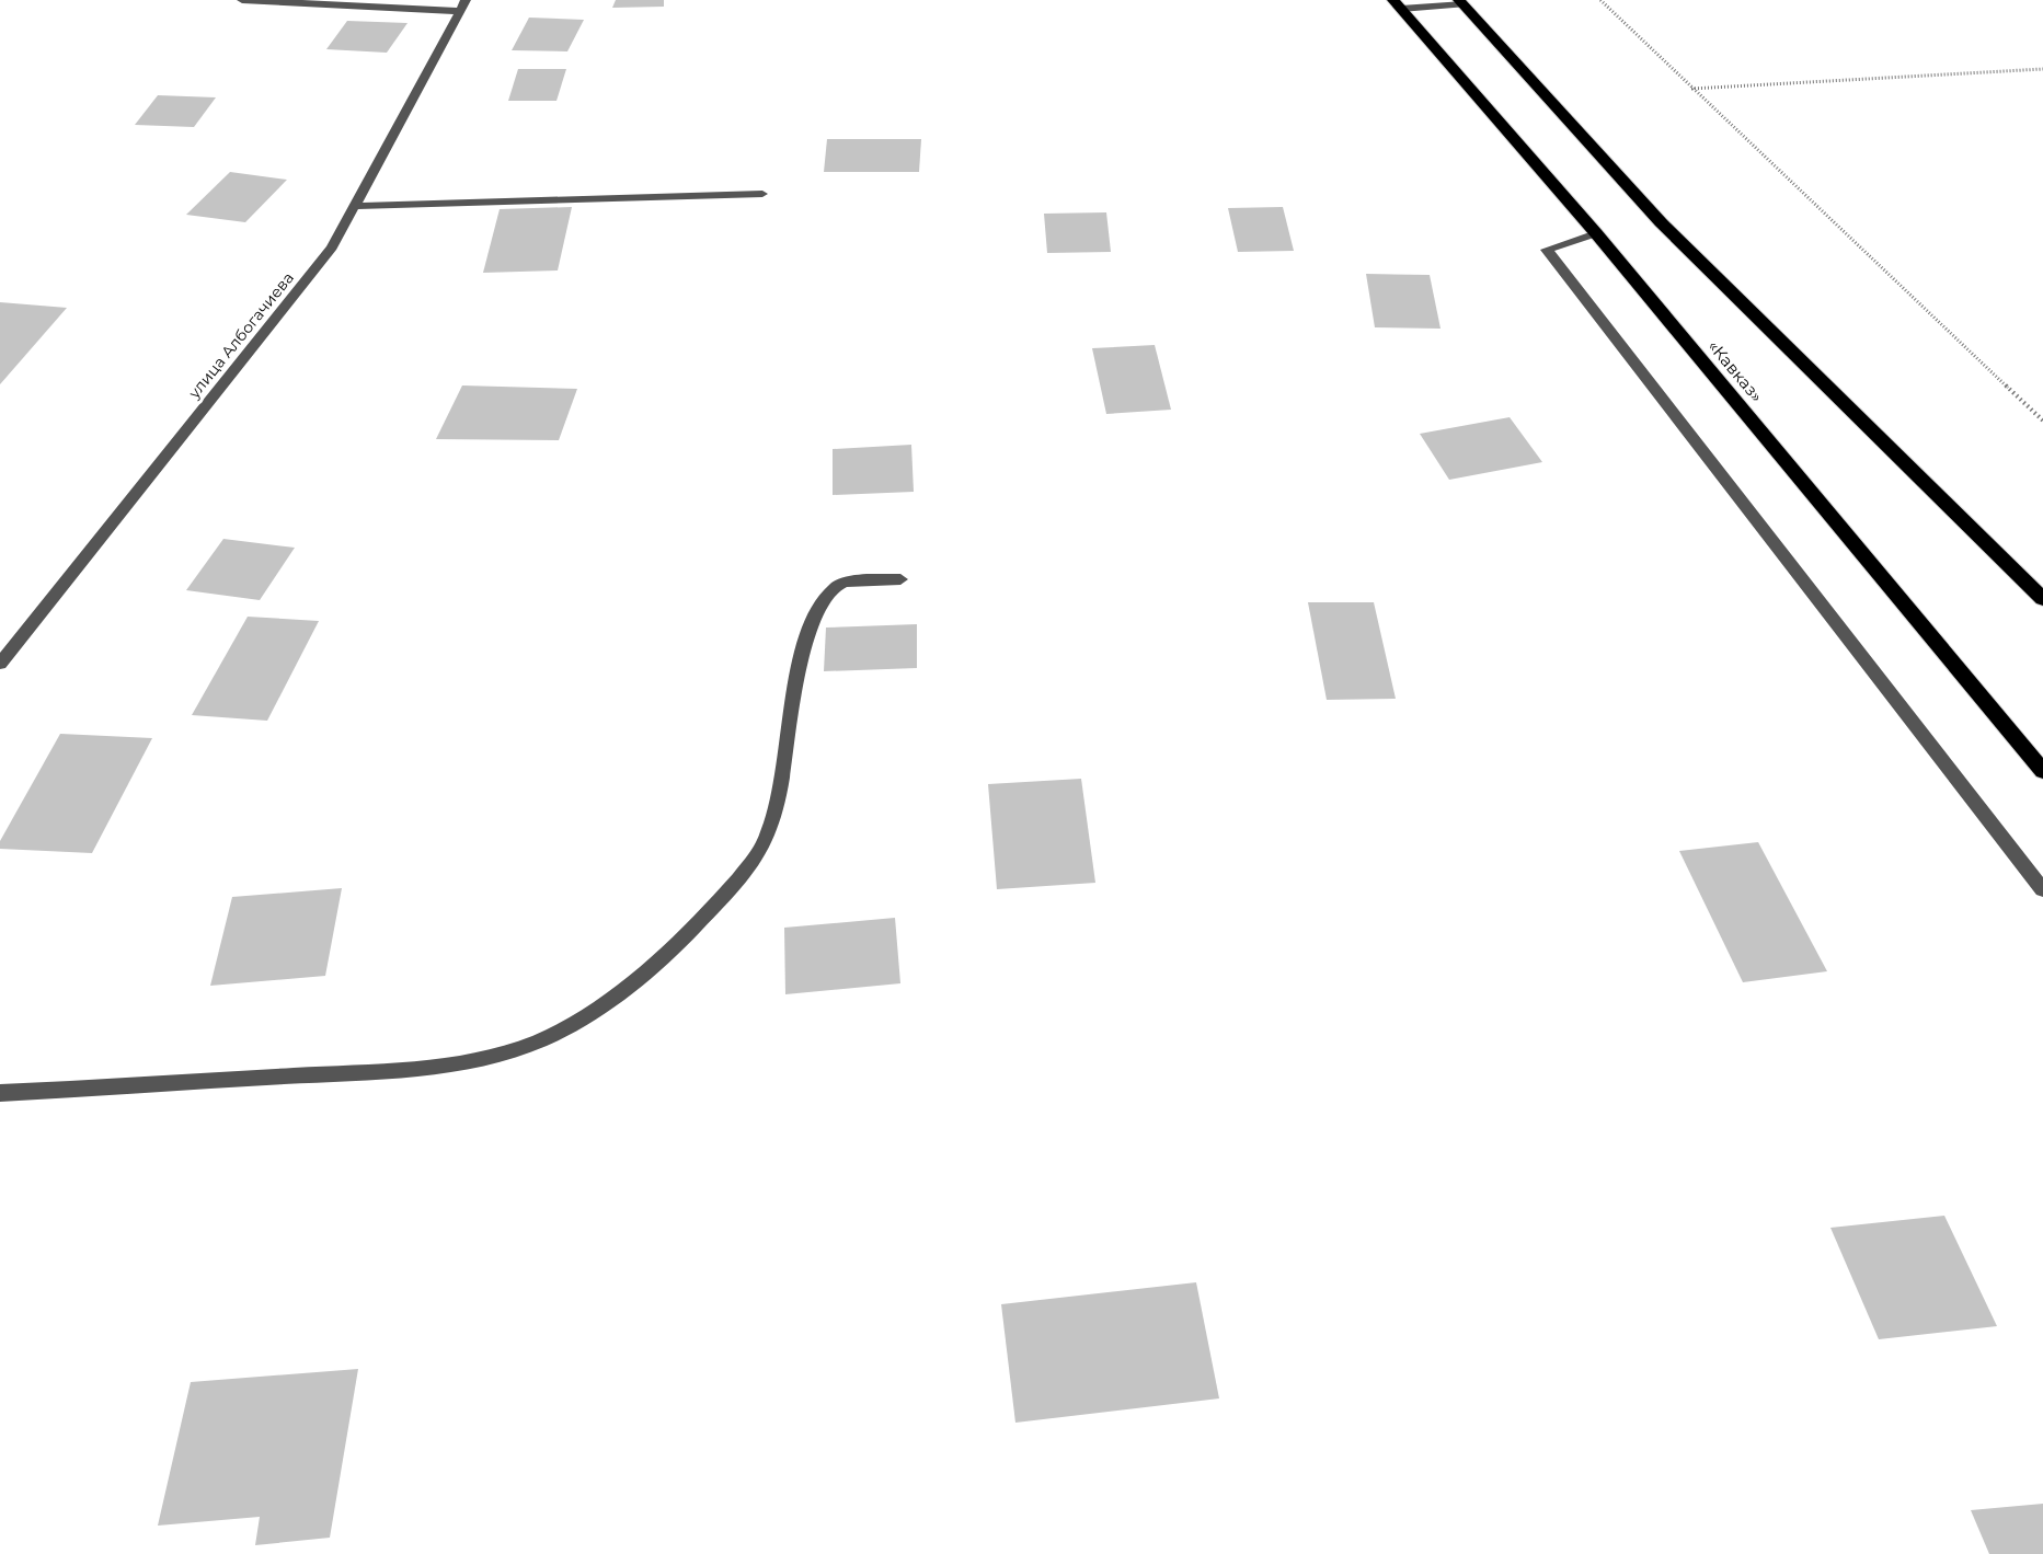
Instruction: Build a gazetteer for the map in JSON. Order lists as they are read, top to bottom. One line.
{"streets":{"highway":["«Кавказ»"],"street":["улица Албогачиева"]}}
